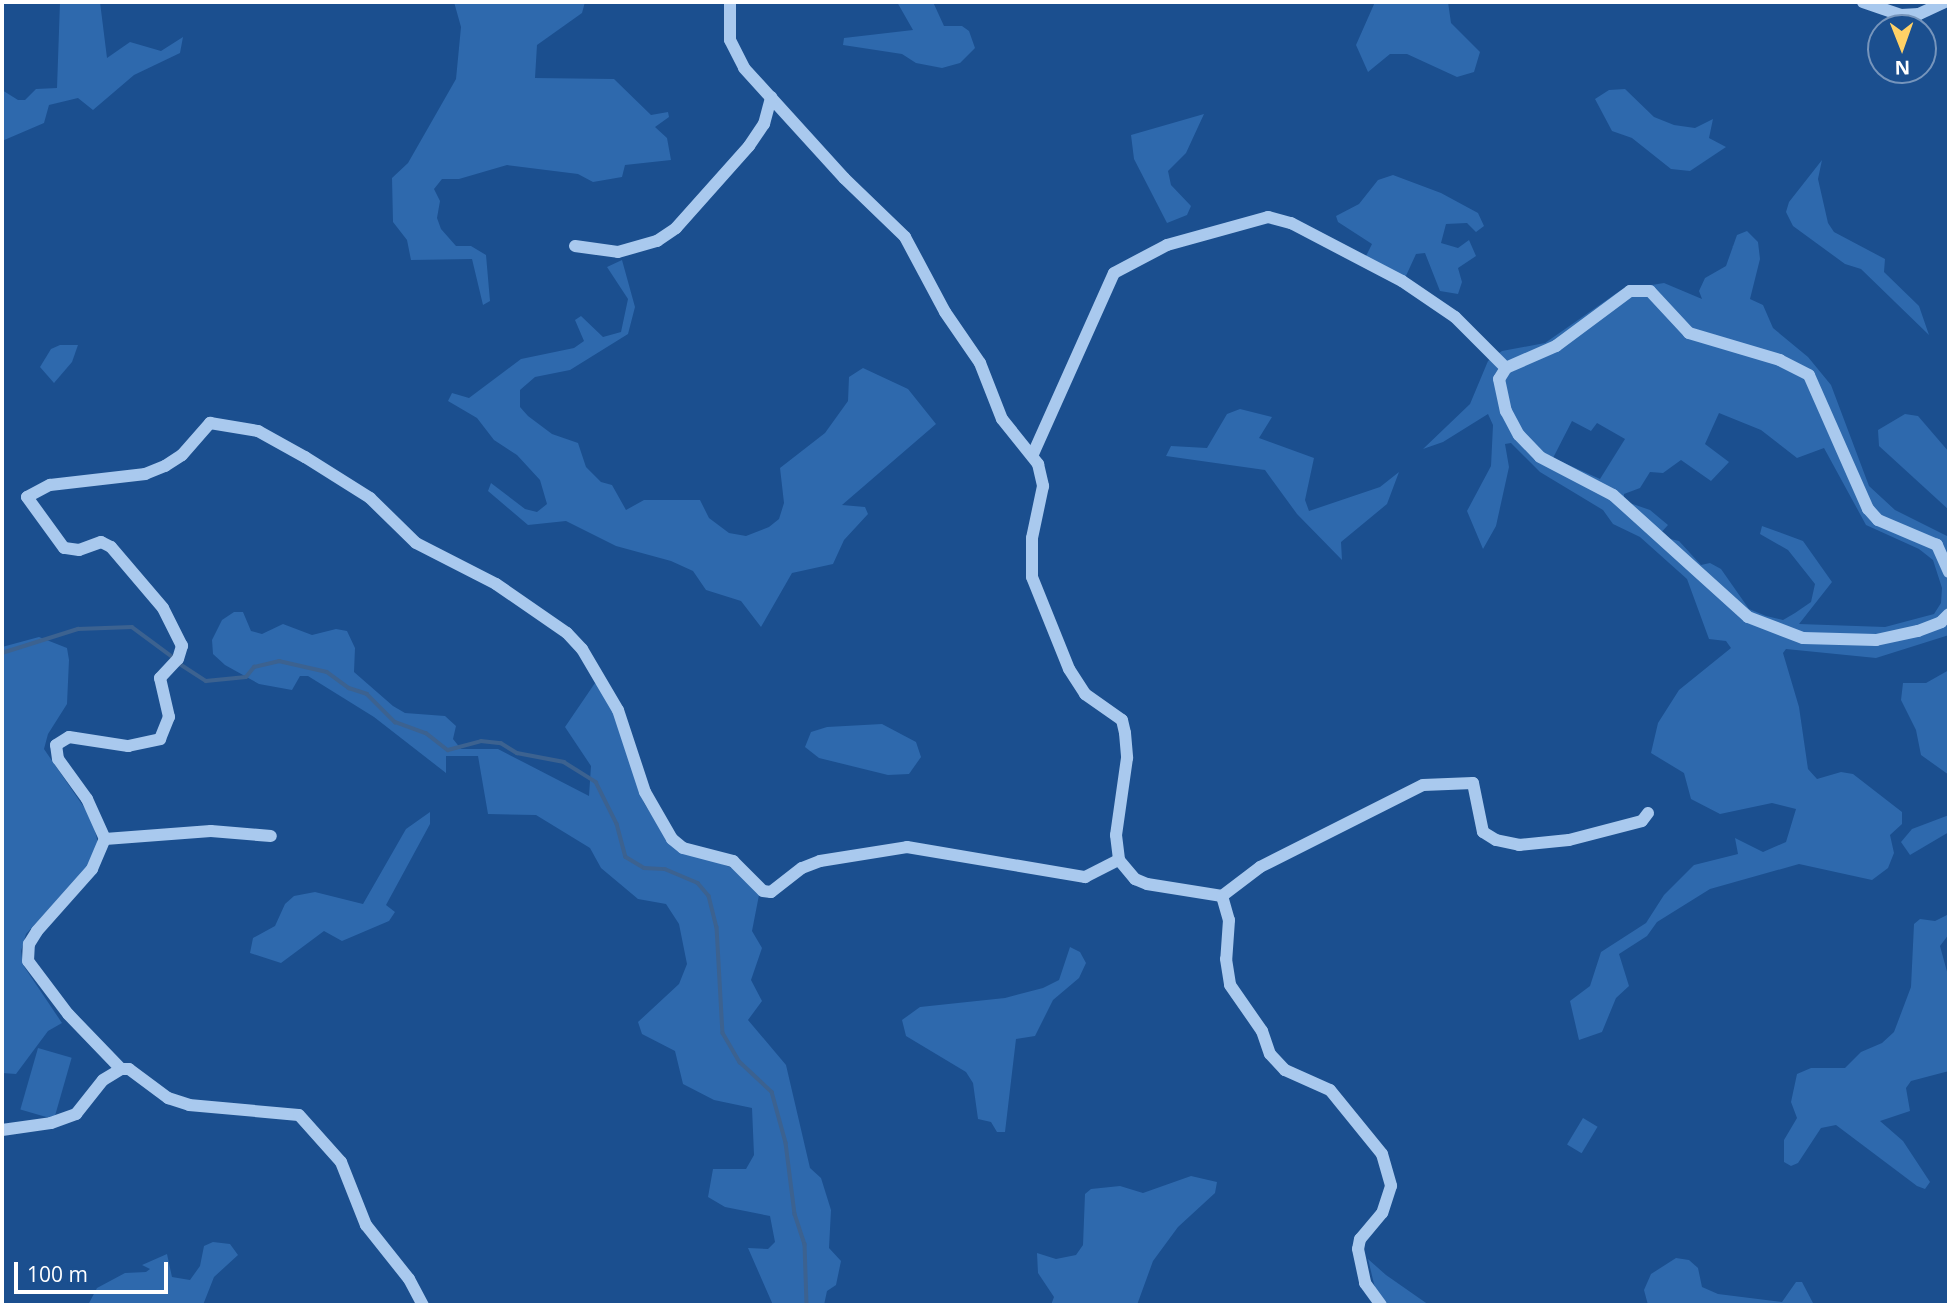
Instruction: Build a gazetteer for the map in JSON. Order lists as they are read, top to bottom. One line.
{"scale_bar":"100 m","north":"bottom"}
